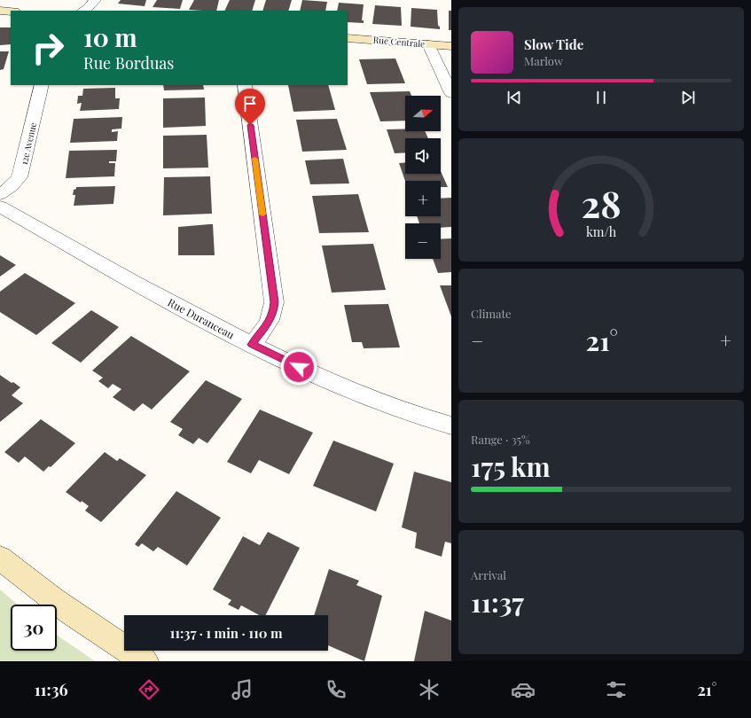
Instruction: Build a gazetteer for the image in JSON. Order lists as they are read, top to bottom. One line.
{"streets":{"street":["Rue Centrale","12e Avenue","Rue Duranceau"]},"north":"right","page":{"turn":["10 m","Rue Borduas"],"song":["Slow Tide","Marlow"],"map_buttons":["+","−"],"tile":["Climate",["Range · 35%","175 km"],["Arrival","11:37"]],"heat":["−","21°","+"],"limit":"30","trip":"11:37 · 1 min · 110 m","tabs":["11:36","21°"],"gauge":["28","km/h"]}}
